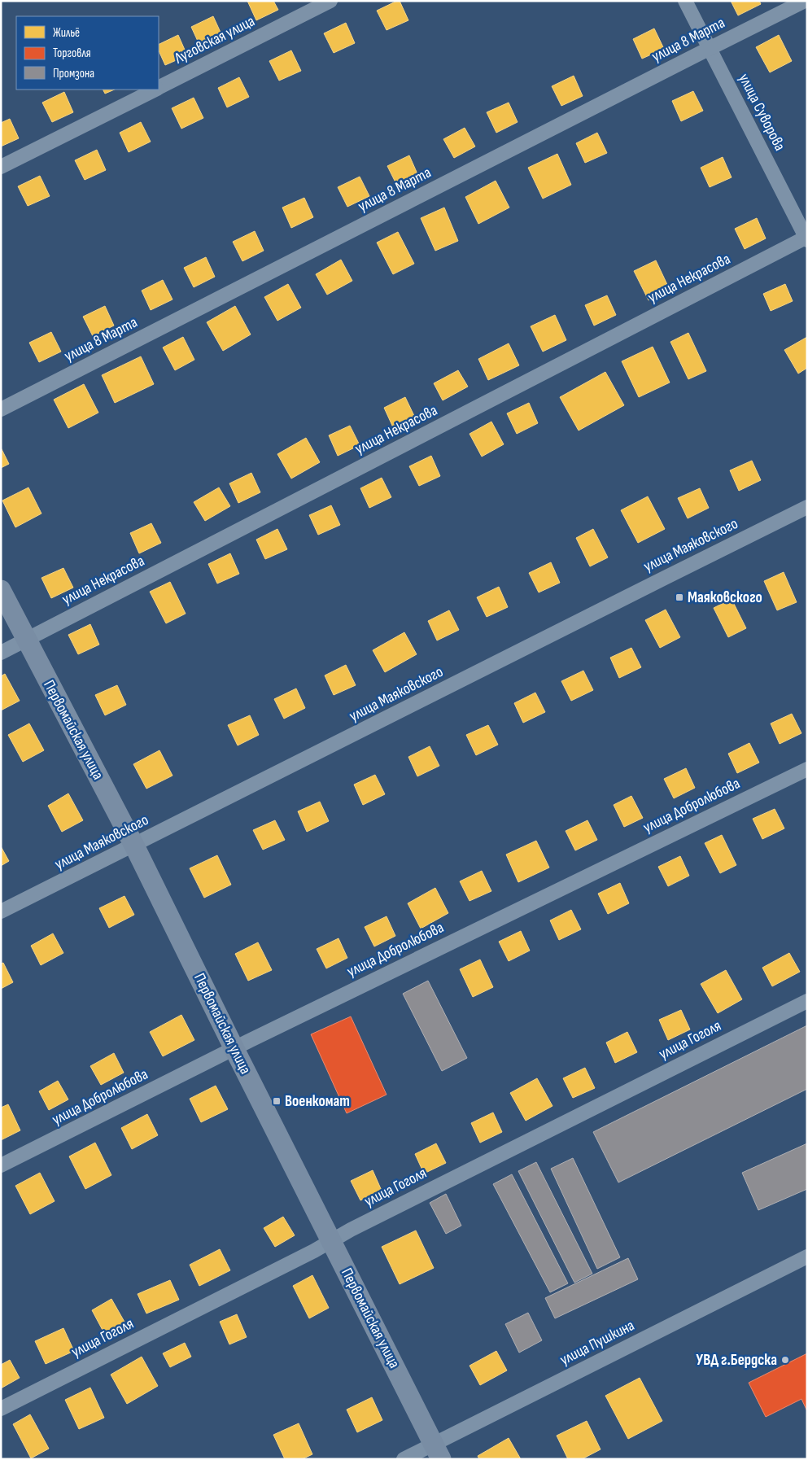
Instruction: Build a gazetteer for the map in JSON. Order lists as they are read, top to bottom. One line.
{"streets":{"street":["Луговская улица","улица 8 Марта","улица Суворова","улица Некрасова","улица Маяковского","Первомайская улица","улица Добролюбова","улица Гоголя","улица Пушкина"]},"crossings":[["улица 8 Марта","улица Суворова"],["улица Суворова","улица Некрасова"],["улица Некрасова","Первомайская улица"],["улица Маяковского","Первомайская улица"],["Первомайская улица","улица Добролюбова"],["Первомайская улица","улица Гоголя"],["Первомайская улица","улица Пушкина"]],"places":{"transit":["Маяковского","Военкомат"],"other":["УВД г.Бердска"]},"legend":["Жильё","Торговля","Промзона"]}
